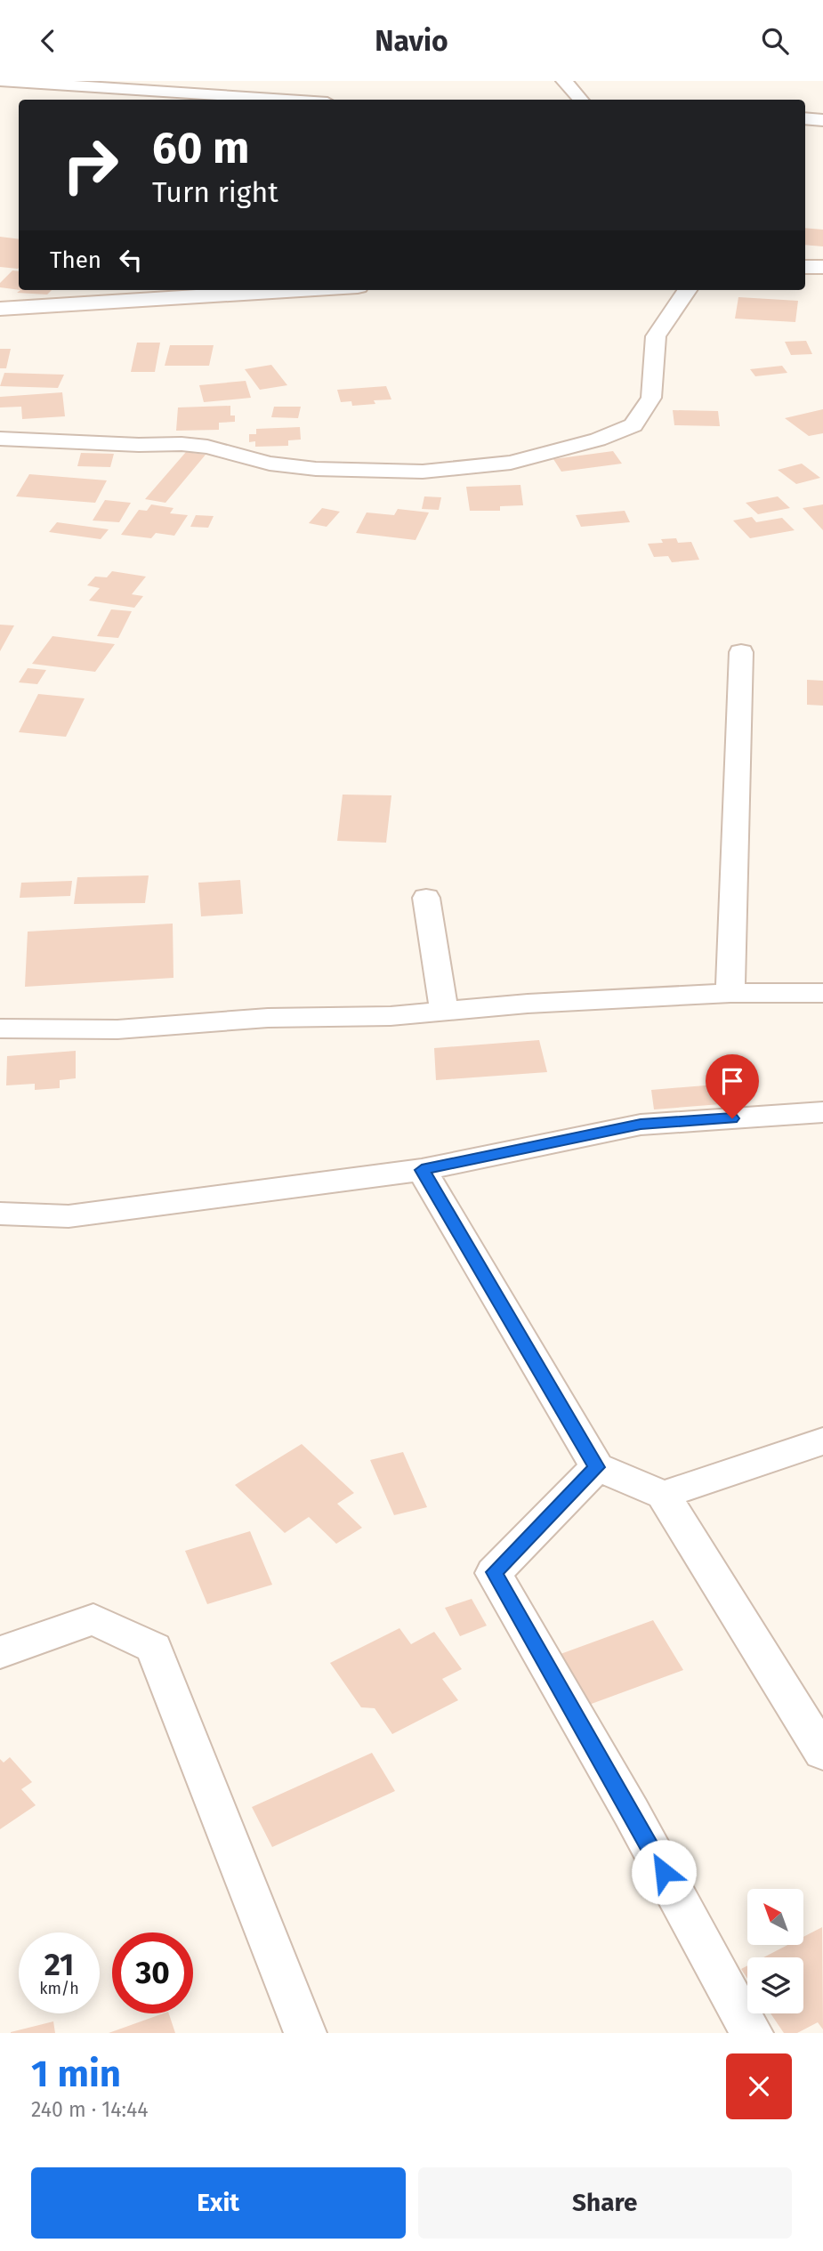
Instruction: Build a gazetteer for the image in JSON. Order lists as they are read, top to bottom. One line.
{"north":"top left","page":{"header":"Navio","turn":["60 m","Turn right"],"then":"Then","speed":"21 km/h","limit":"30","heading":["1 min","240 m · 14:44"],"buttons":["Exit","Share"]}}
